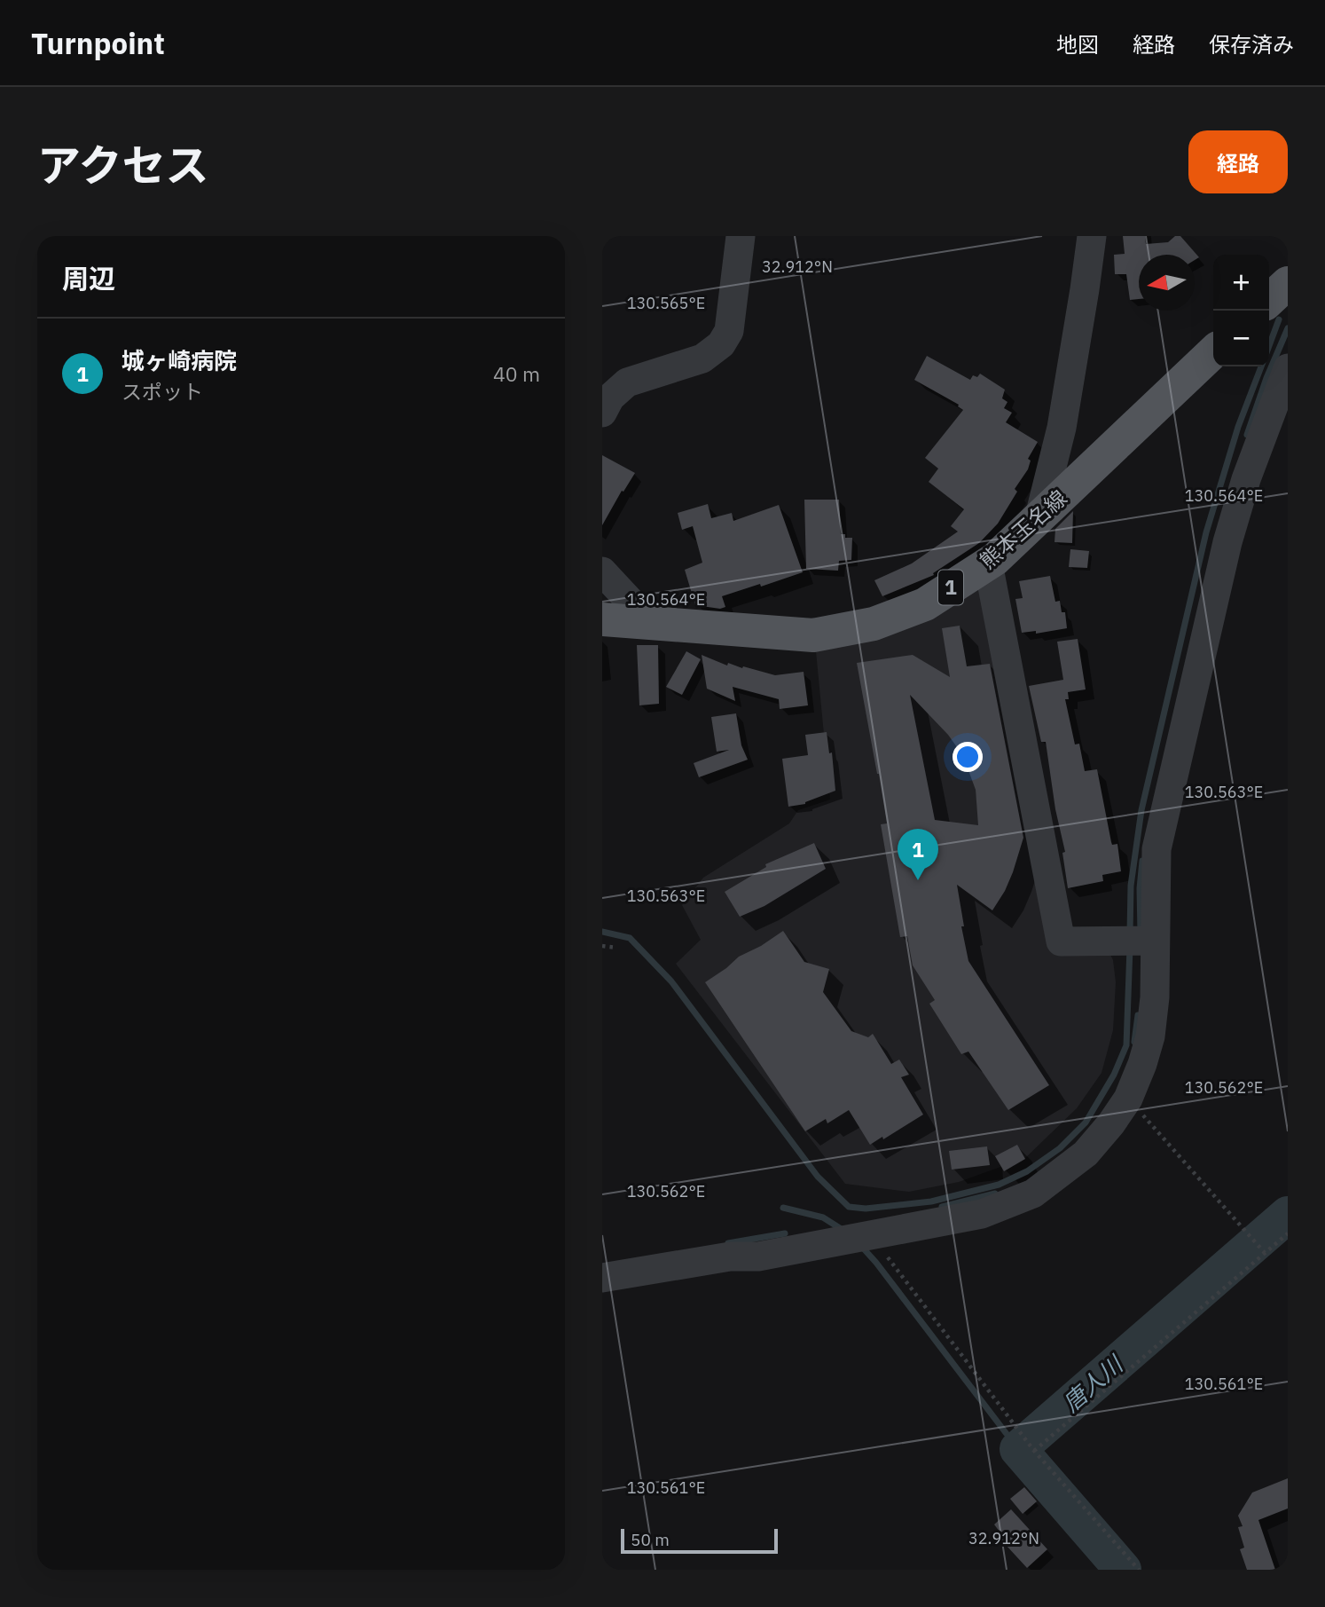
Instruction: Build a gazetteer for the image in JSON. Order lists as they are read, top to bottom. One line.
{"streets":{"main road":["熊本玉名線","1"]},"water":["唐人川"],"scale_bar":"50 m","north":"left","page":{"header":"Turnpoint","nav":["地図","経路","保存済み"],"title":"アクセス","buttons":"経路","heading":"周辺","map_buttons":["+","−"],"list":[{"mark":"1","name":"城ヶ崎病院","note":"スポット","value":"40 m"}],"pins":"1","scale":"50 m"},"coordinates":["32.912°N","130.565°E","130.564°E","130.563°E","130.562°E","130.561°E"]}
